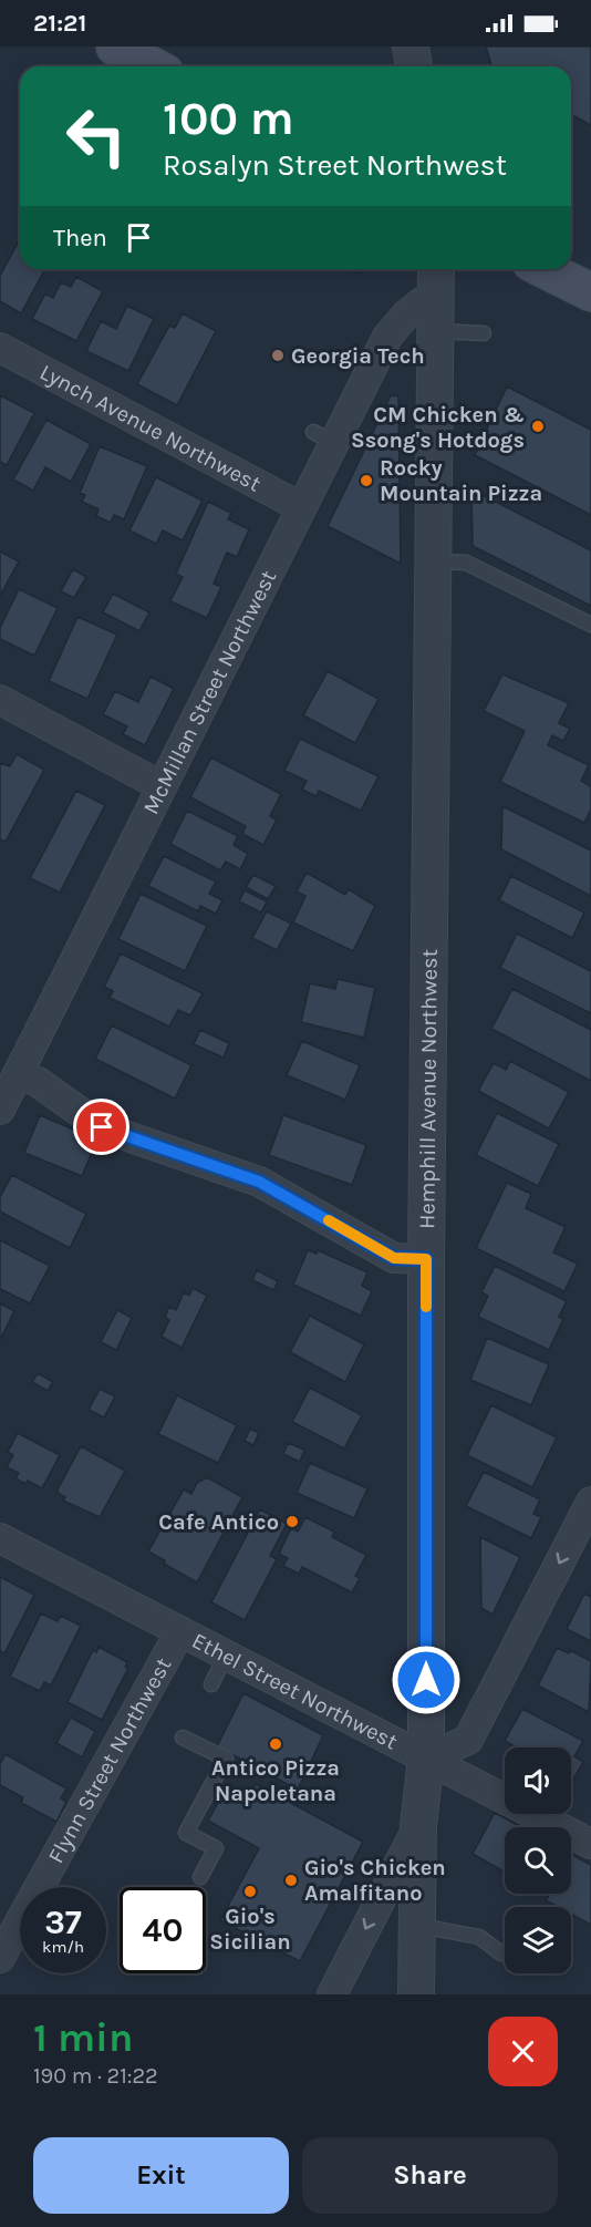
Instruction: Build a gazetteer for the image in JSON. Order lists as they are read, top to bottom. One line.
{"streets":{"street":["Lynch Avenue Northwest","McMillan Street Northwest","Hemphill Avenue Northwest","Ethel Street Northwest","Flynn Street Northwest"]},"crossings":[["Lynch Avenue Northwest","McMillan Street Northwest"],["McMillan Street Northwest","Hemphill Avenue Northwest"],["Hemphill Avenue Northwest","Ethel Street Northwest"],["Ethel Street Northwest","Flynn Street Northwest"]],"places":["Georgia Tech","CM Chicken & Ssong's Hotdogs","Rocky Mountain Pizza","Cafe Antico","Antico Pizza Napoletana","Gio's Chicken Amalfitano","Gio's Sicilian"],"page":{"status":"21:21","turn":["100 m","Rosalyn Street Northwest"],"then":"Then","speed":"37 km/h","limit":"40","heading":["1 min","190 m · 21:22"],"buttons":["Exit","Share"]}}
